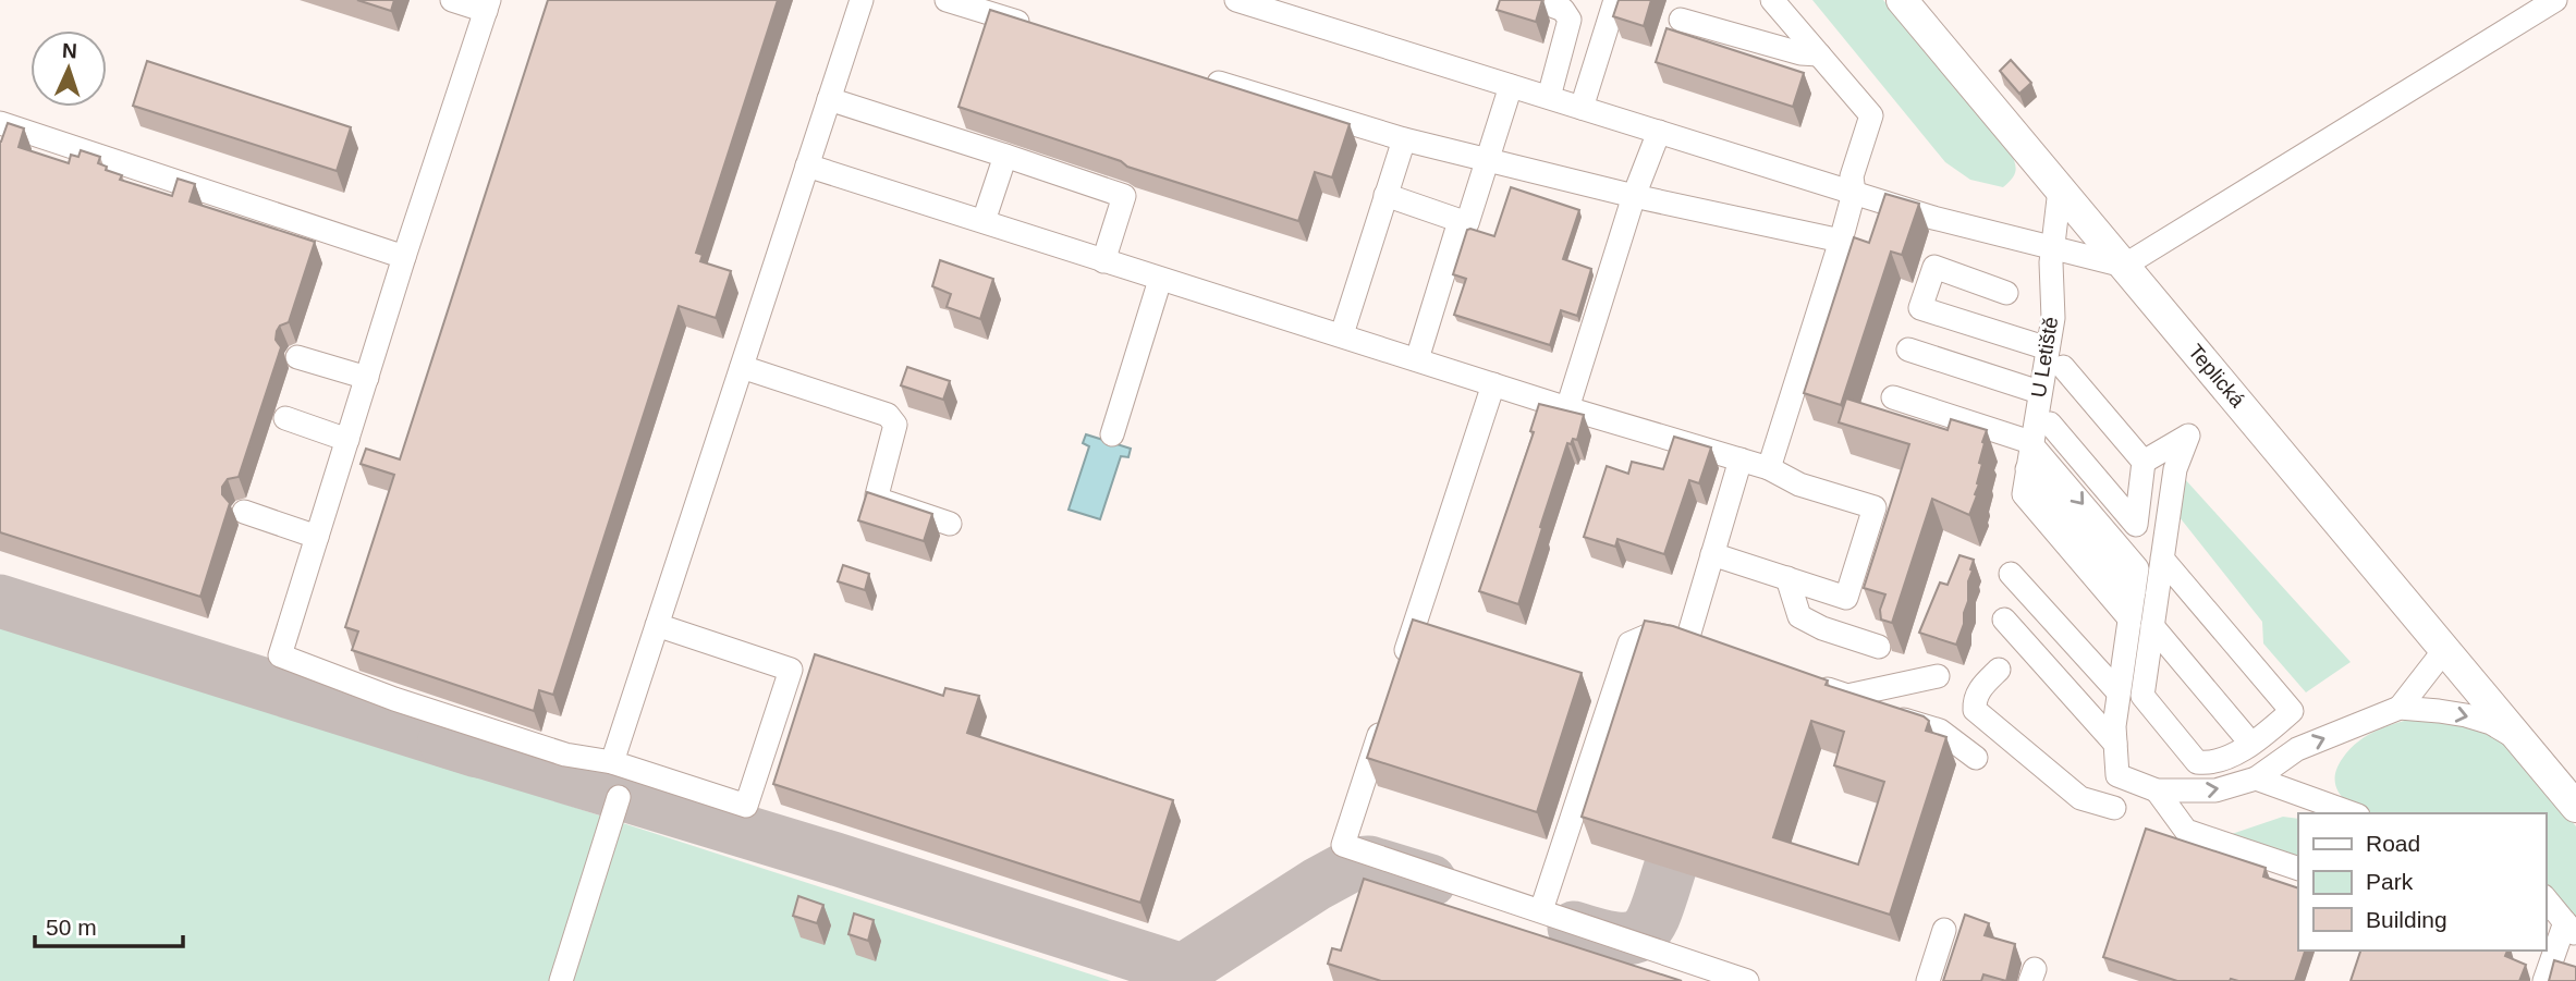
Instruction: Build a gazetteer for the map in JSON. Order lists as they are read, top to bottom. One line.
{"streets":{"main road":["Teplická"],"street":["U Letiště"]},"crossings":[["U Letiště","Teplická"]],"legend":["Road","Park","Building"],"scale_bar":"50 m","north":"top"}
